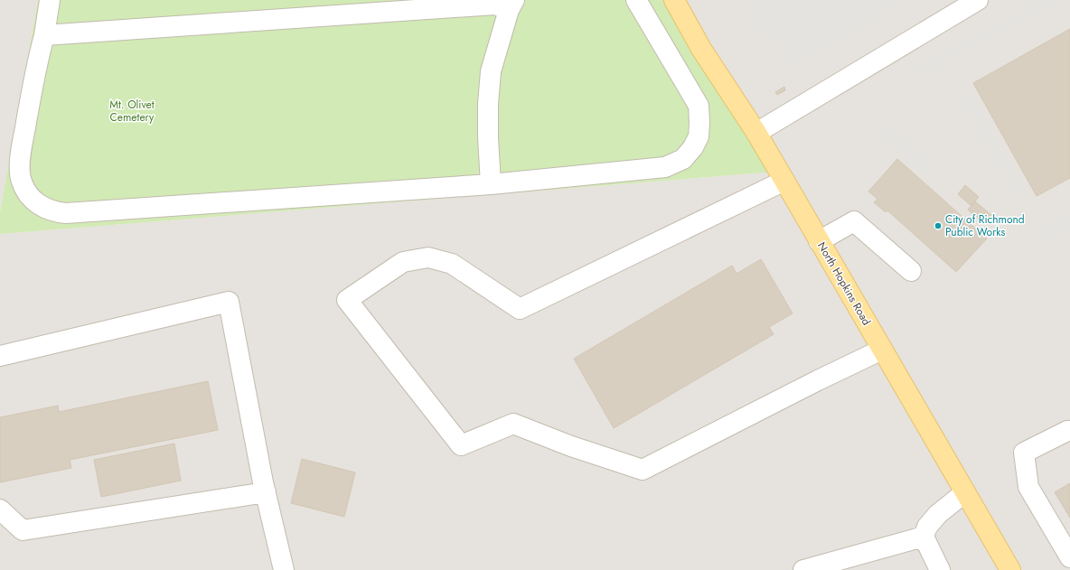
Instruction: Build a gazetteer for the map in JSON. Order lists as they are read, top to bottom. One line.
{"streets":{"main road":["North Hopkins Road"]},"parks":["Mt. Olivet Cemetery"],"places":["City of Richmond Public Works"]}
